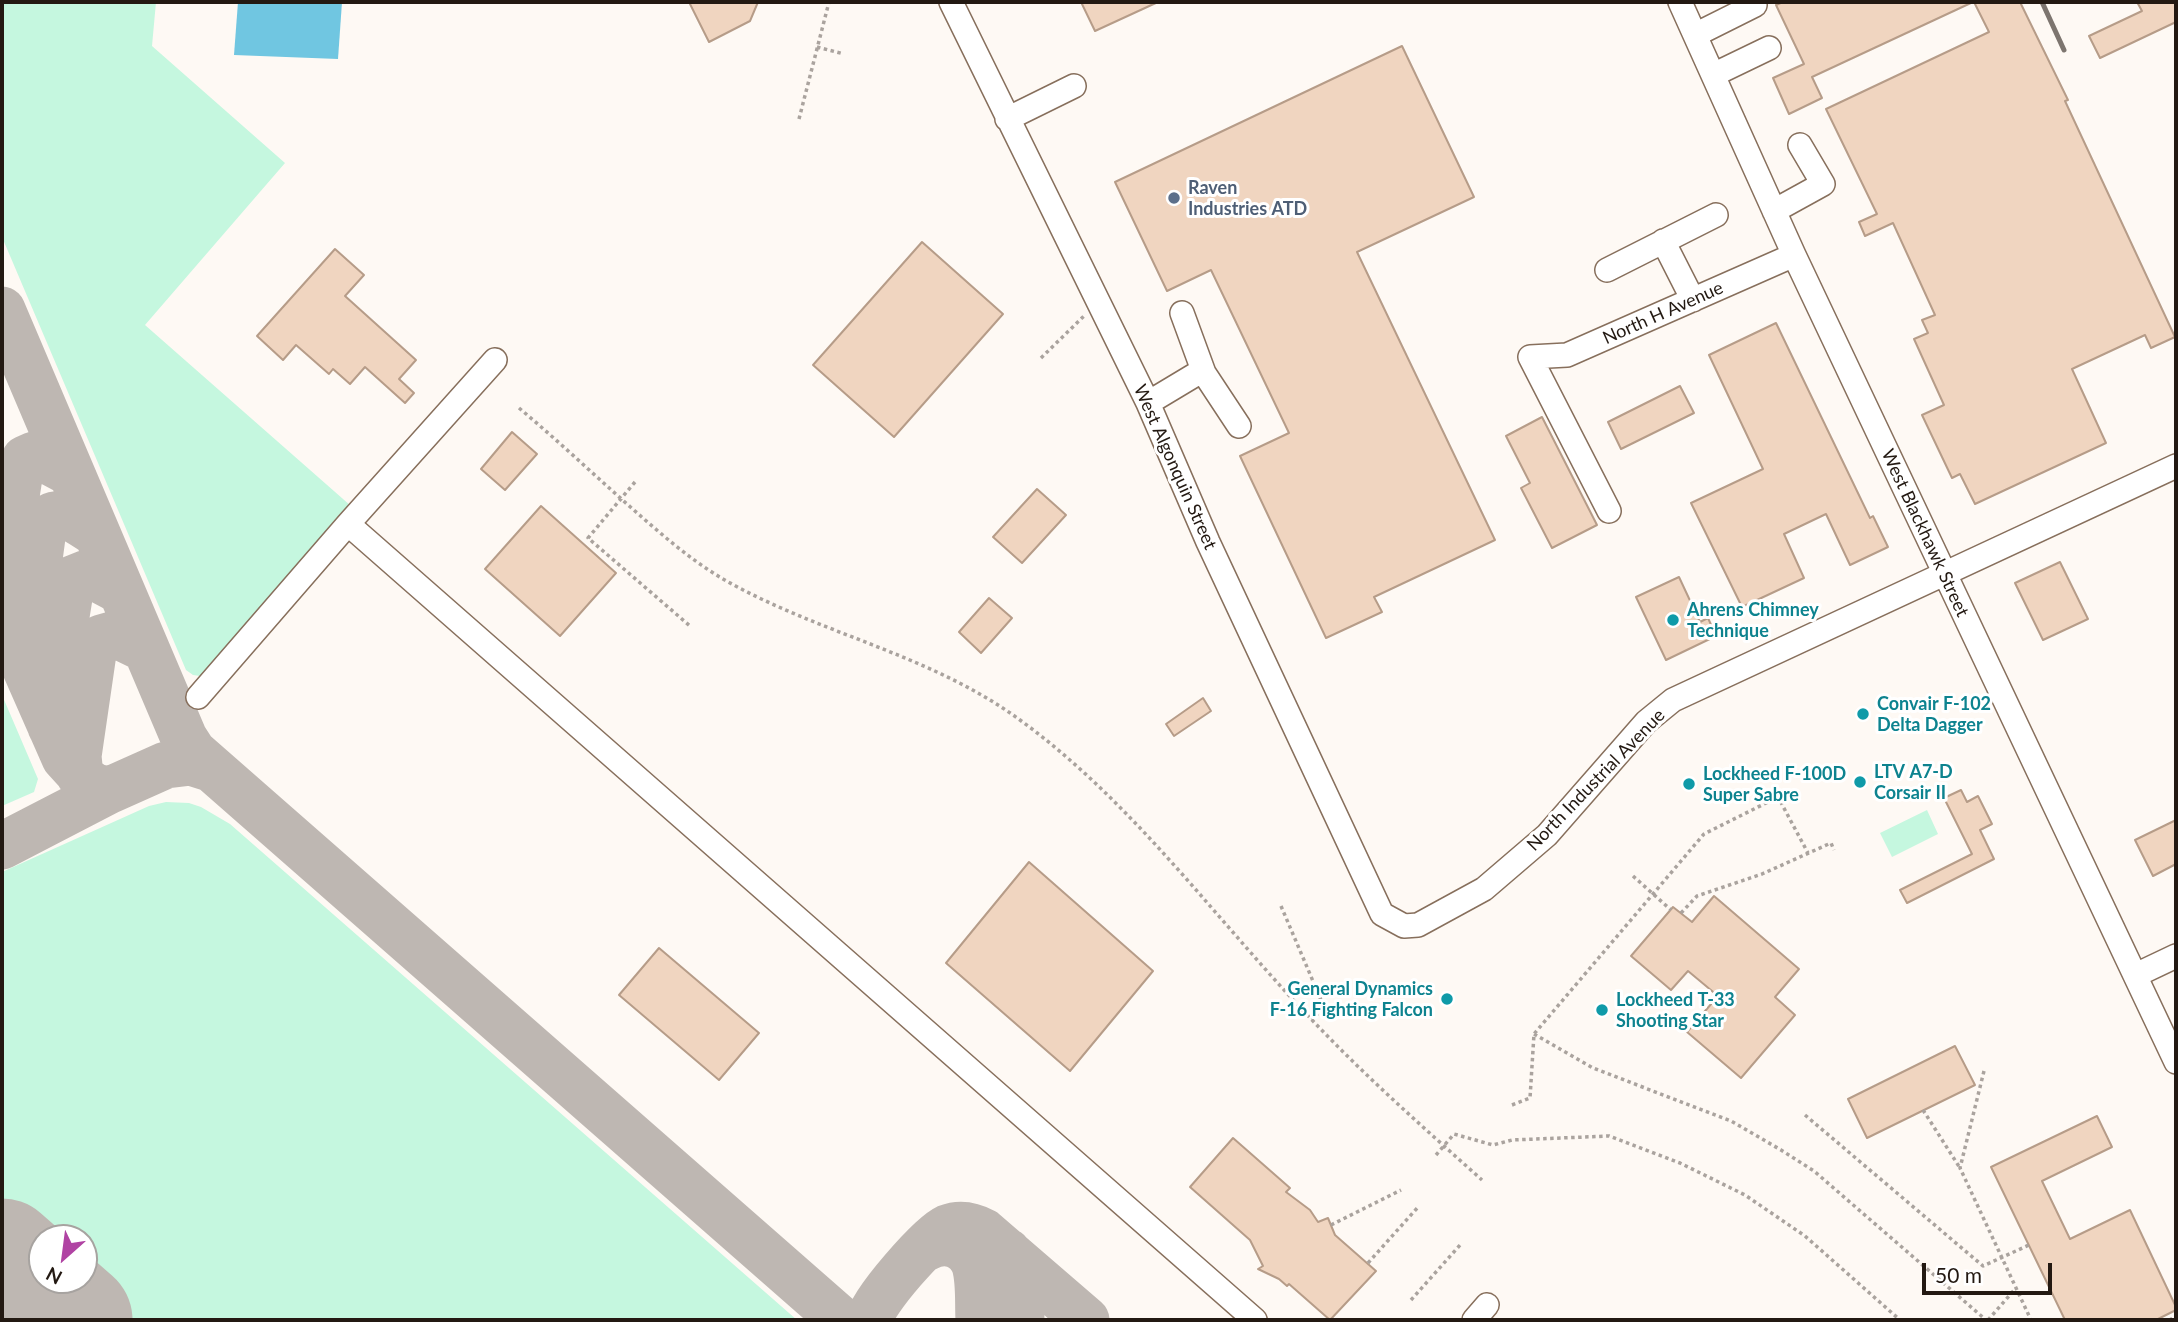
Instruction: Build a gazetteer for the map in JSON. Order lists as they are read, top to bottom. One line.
{"streets":{"street":["North H Avenue","West Algonquin Street","West Blackhawk Street","North Industrial Avenue"]},"crossings":[["North H Avenue","West Blackhawk Street"],["West Algonquin Street","North Industrial Avenue"],["West Blackhawk Street","North Industrial Avenue"]],"places":["Raven Industries ATD","Ahrens Chimney Technique","Convair F-102 Delta Dagger","LTV A7-D Corsair II","Lockheed F-100D Super Sabre","General Dynamics F-16 Fighting Falcon","Lockheed T-33 Shooting Star"],"scale_bar":"50 m","north":"bottom left"}
